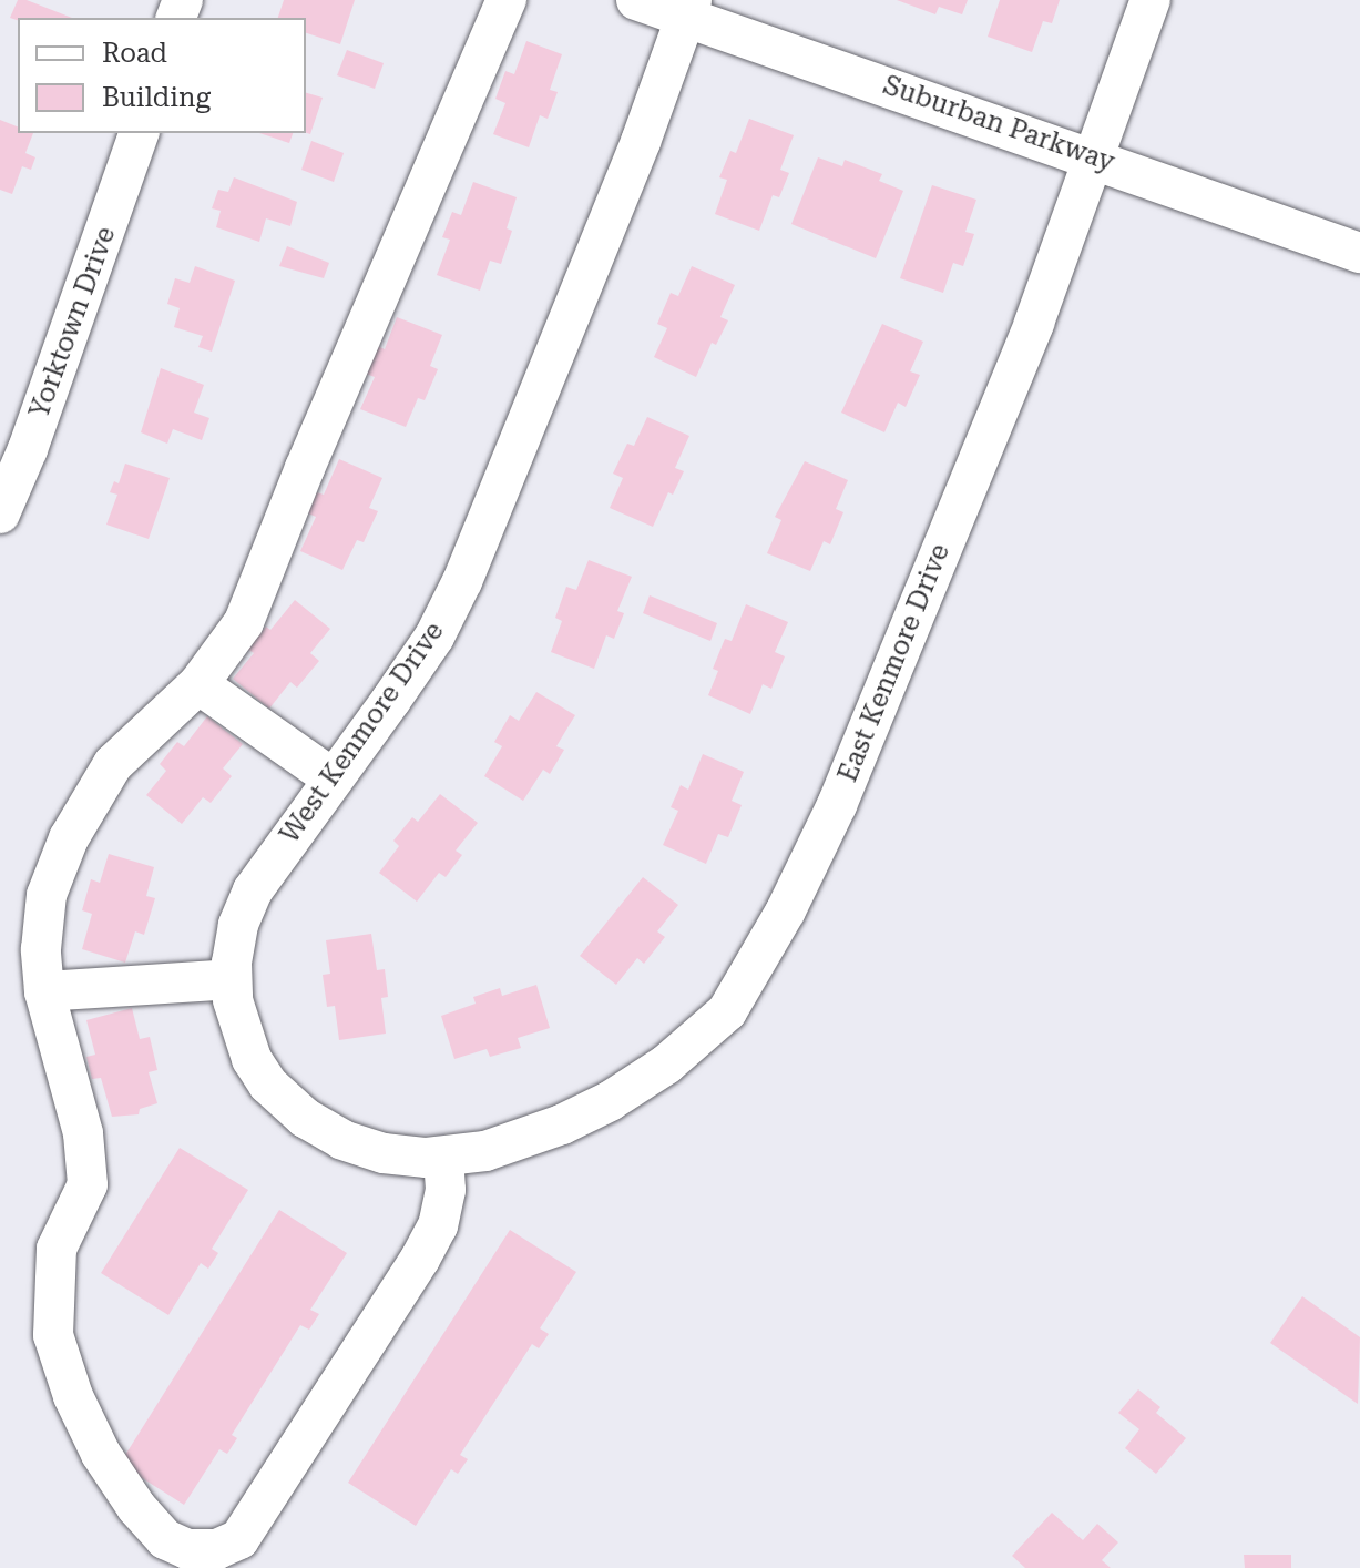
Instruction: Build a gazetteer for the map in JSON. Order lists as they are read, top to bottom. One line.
{"streets":{"street":["Suburban Parkway","Yorktown Drive","East Kenmore Drive","West Kenmore Drive"]},"crossings":[["Suburban Parkway","East Kenmore Drive"],["Suburban Parkway","West Kenmore Drive"],["East Kenmore Drive","West Kenmore Drive"]],"legend":["Road","Building"]}
